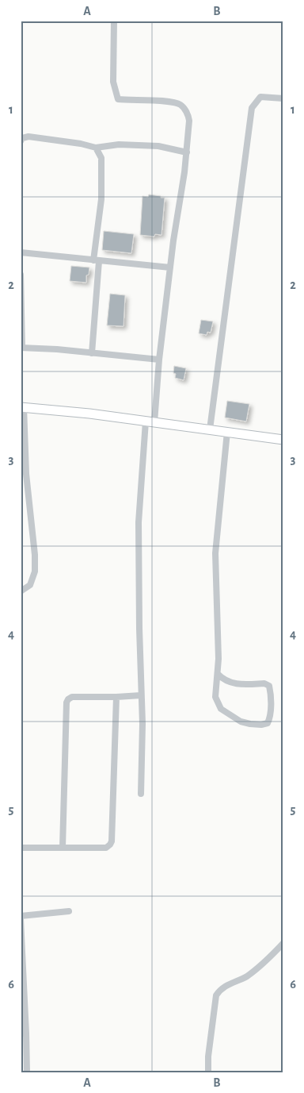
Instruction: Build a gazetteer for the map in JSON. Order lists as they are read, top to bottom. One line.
{"grid":{"columns":["A","B"],"rows":["1","2","3","4","5","6"]}}
